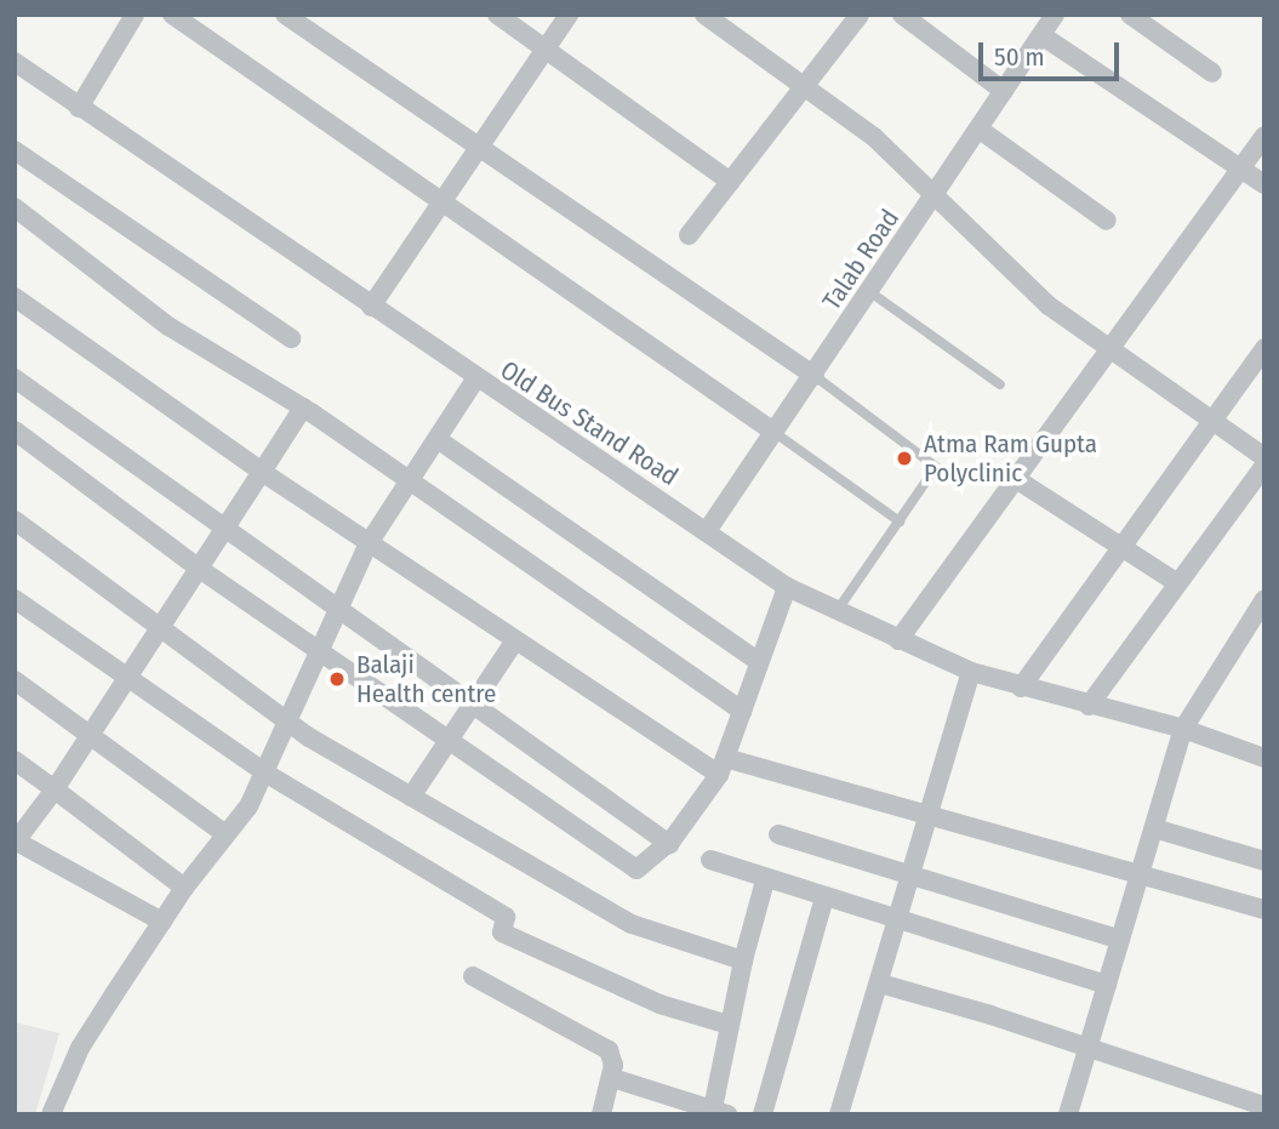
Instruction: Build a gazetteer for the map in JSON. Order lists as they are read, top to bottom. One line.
{"streets":{"street":["Talab Road","Old Bus Stand Road"]},"crossings":[["Talab Road","Old Bus Stand Road"]],"places":["Atma Ram Gupta Polyclinic","Balaji Health centre"],"scale_bar":"50 m"}
